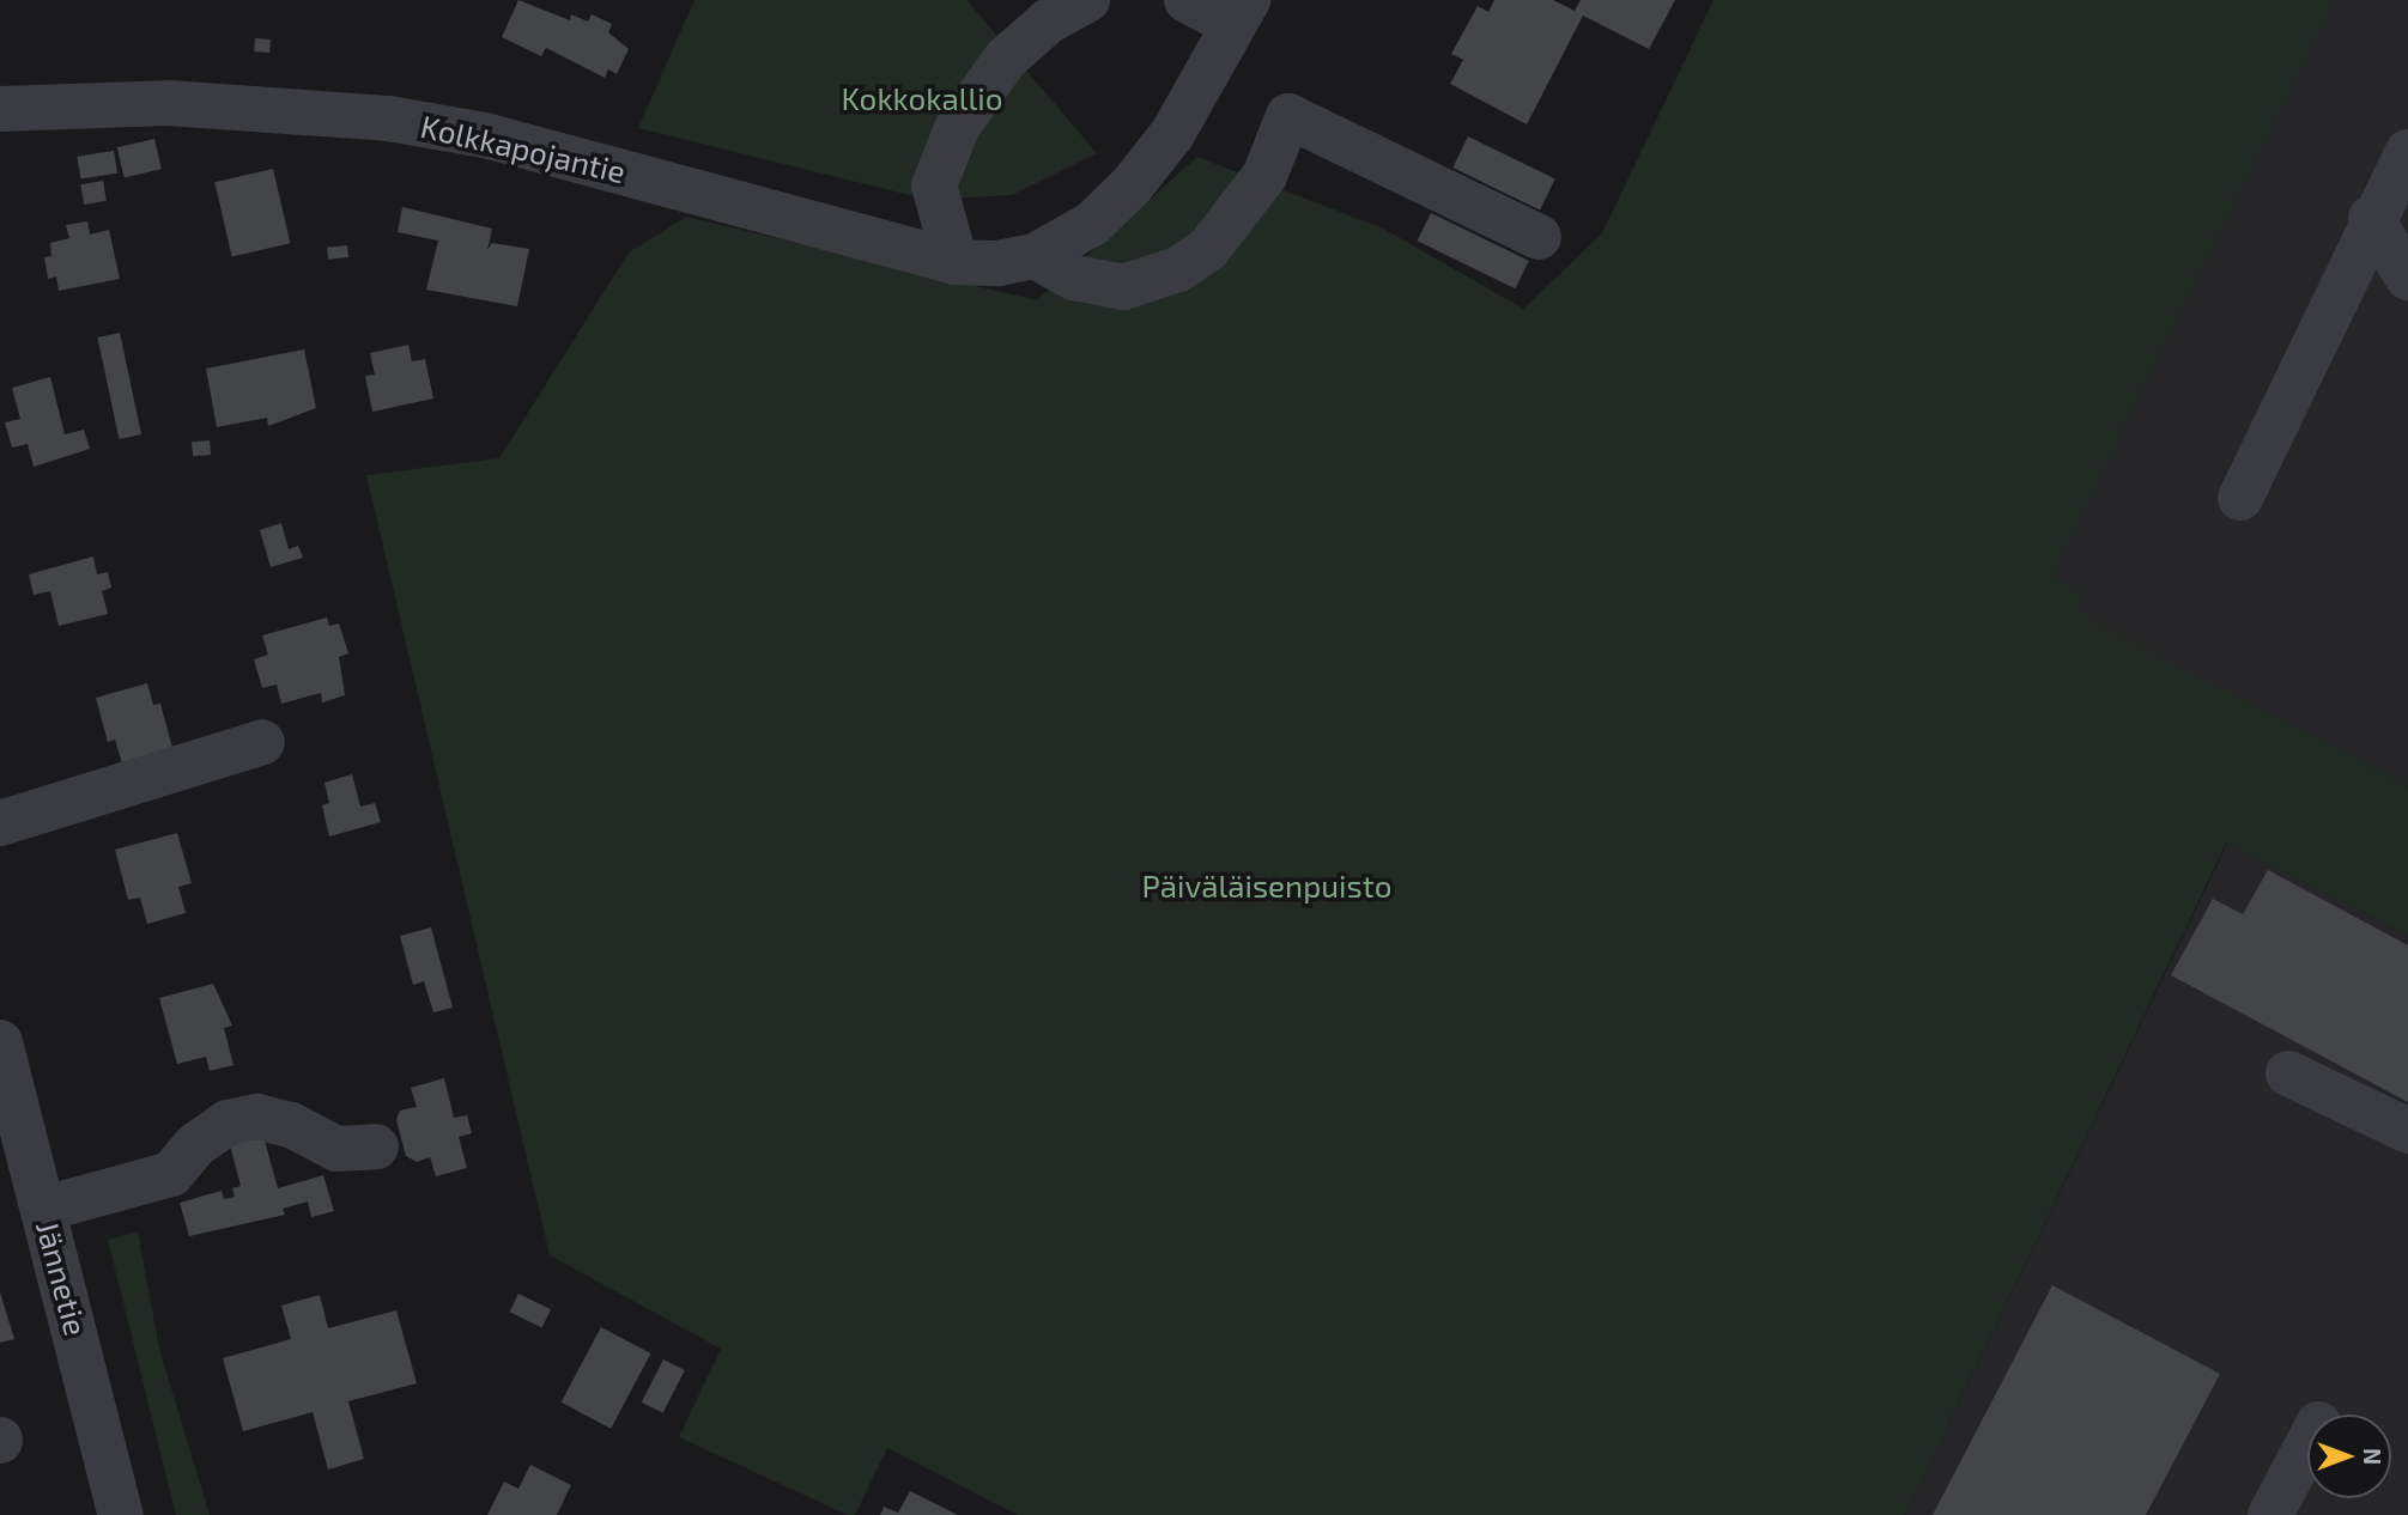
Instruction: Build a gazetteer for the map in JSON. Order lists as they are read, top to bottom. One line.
{"streets":{"street":["Kolkkapojantie","Jännetie"]},"parks":["Kokkokallio","Päiväläisenpuisto"],"north":"right"}
